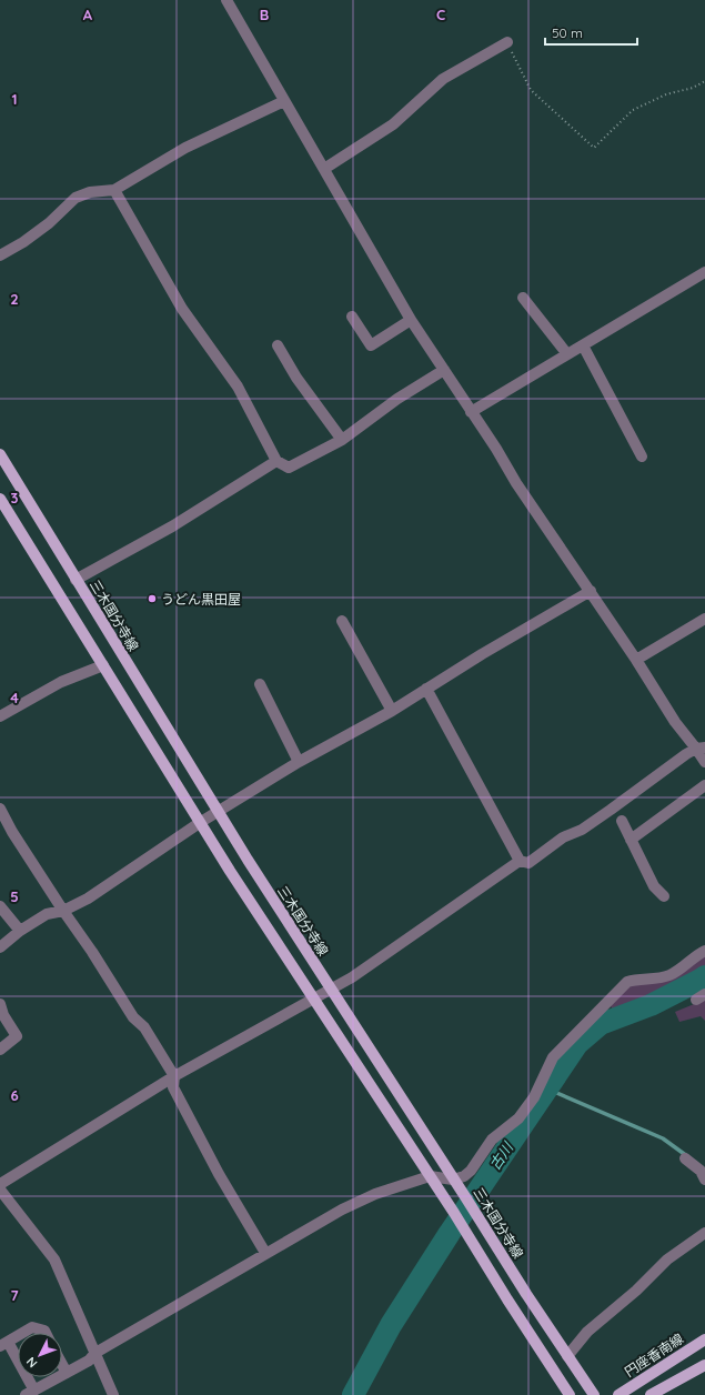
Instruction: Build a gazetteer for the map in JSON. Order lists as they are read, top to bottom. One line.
{"streets":{"main road":["三木国分寺線","円座香南線"]},"water":["古川"],"places":["うどん黒田屋"],"scale_bar":"50 m","north":"bottom left","grid":{"columns":["A","B","C"],"rows":["1","2","3","4","5","6","7"]}}
